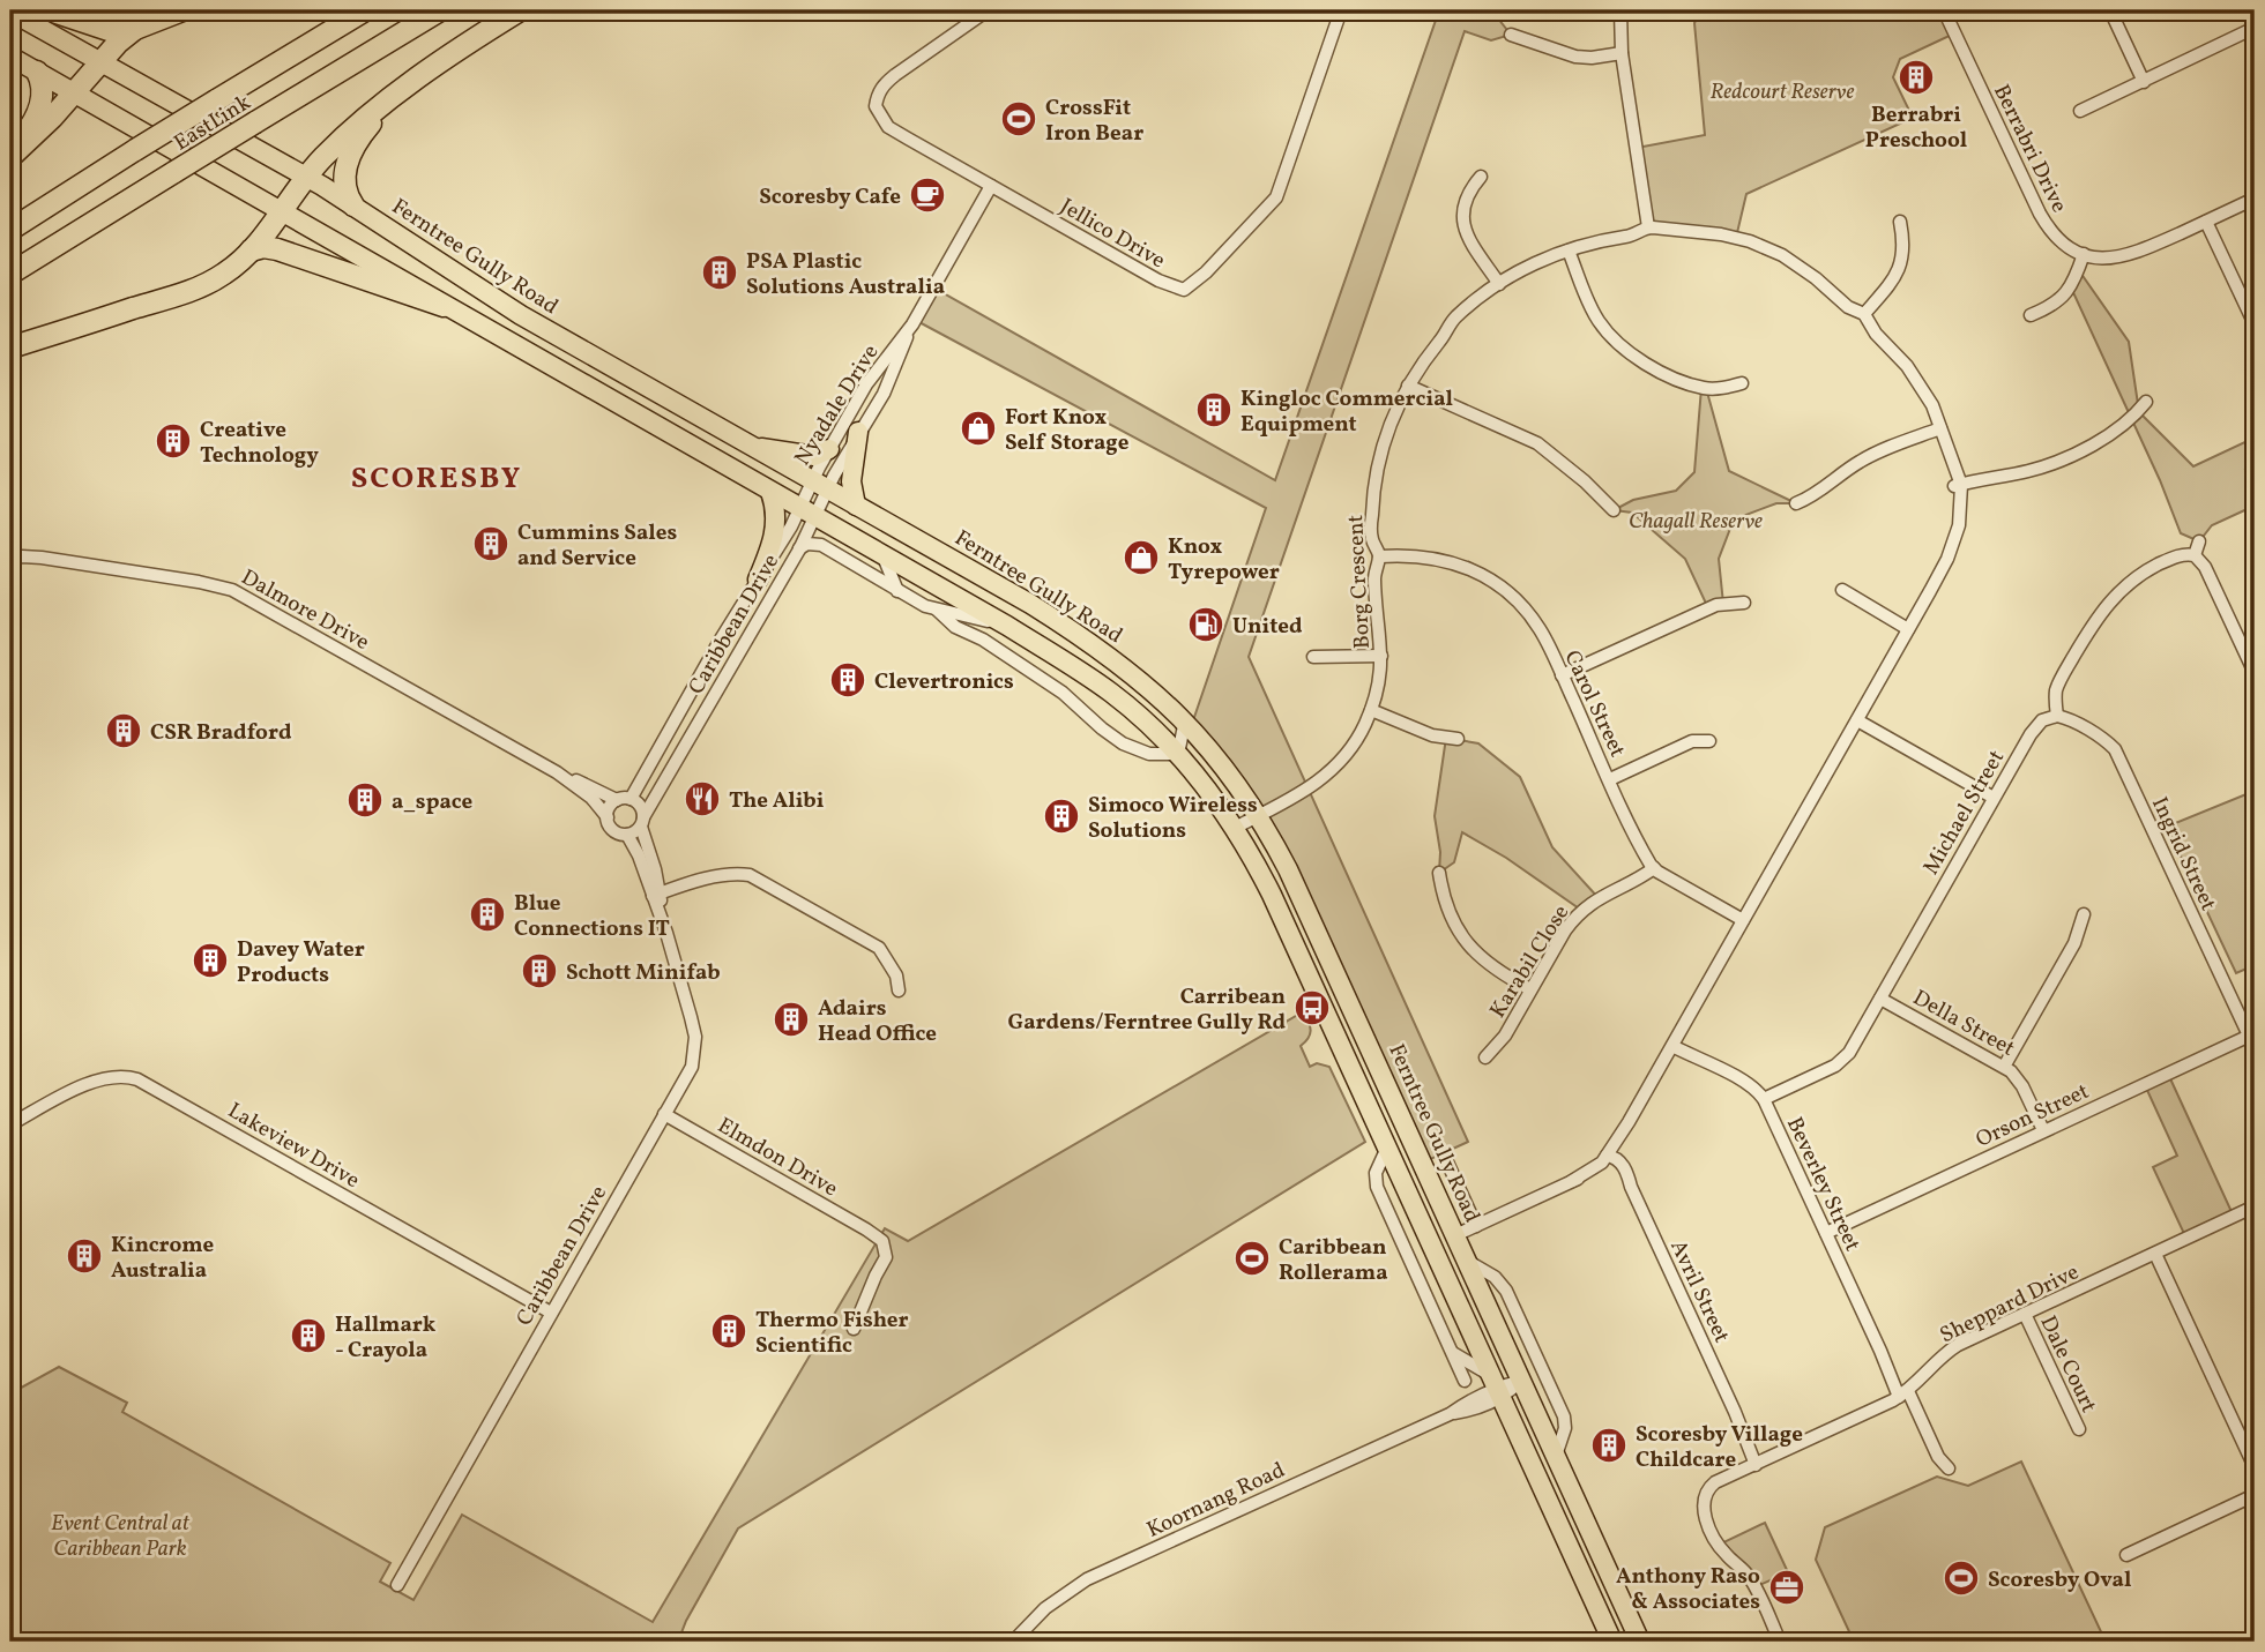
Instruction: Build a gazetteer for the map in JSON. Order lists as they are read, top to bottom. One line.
{"streets":{"highway":["EastLink"],"main road":["Ferntree Gully Road"],"street":["Berrabri Drive","Jellico Drive","Nyadale Drive","Borg Crescent","Dalmore Drive","Caribbean Drive","Carol Street","Michael Street","Ingrid Street","Karabil Close","Della Street","Orson Street","Lakeview Drive","Elmdon Drive","Beverley Street","Avril Street","Sheppard Drive","Dale Court","Koornang Road"]},"crossings":[["Jellico Drive","Nyadale Drive"],["Ferntree Gully Road","Nyadale Drive"],["Ferntree Gully Road","Borg Crescent"],["Ferntree Gully Road","Caribbean Drive"],["Ferntree Gully Road","Koornang Road"],["Nyadale Drive","Caribbean Drive"],["Borg Crescent","Carol Street"],["Borg Crescent","Beverley Street"],["Borg Crescent","Avril Street"],["Dalmore Drive","Caribbean Drive"],["Caribbean Drive","Lakeview Drive"],["Caribbean Drive","Elmdon Drive"],["Carol Street","Karabil Close"],["Michael Street","Ingrid Street"],["Michael Street","Della Street"],["Michael Street","Beverley Street"],["Ingrid Street","Orson Street"],["Della Street","Orson Street"],["Orson Street","Beverley Street"],["Beverley Street","Sheppard Drive"],["Avril Street","Sheppard Drive"],["Sheppard Drive","Dale Court"]],"districts":["SCORESBY"],"parks":["Redcourt Reserve","Chagall Reserve","Event Central at Caribbean Park"],"places":{"building":["Berrabri Preschool","PSA Plastic Solutions Australia","Kingloc Commercial Equipment","Creative Technology","Cummins Sales and Service","Clevertronics","CSR Bradford","a_space","Simoco Wireless Solutions","Blue Connections IT","Davey Water Products","Schott Minifab","Adairs Head Office","Kincrome Australia","Thermo Fisher Scientific","Hallmark - Crayola","Scoresby Village Childcare"],"sports":["CrossFit Iron Bear","Caribbean Rollerama","Scoresby Oval"],"cafe":["Scoresby Cafe"],"shop":["Fort Knox Self Storage","Knox Tyrepower"],"fuel station":["United"],"restaurant":["The Alibi"],"bus stop":["Carribean Gardens/Ferntree Gully Rd"],"office":["Anthony Raso & Associates"]}}
